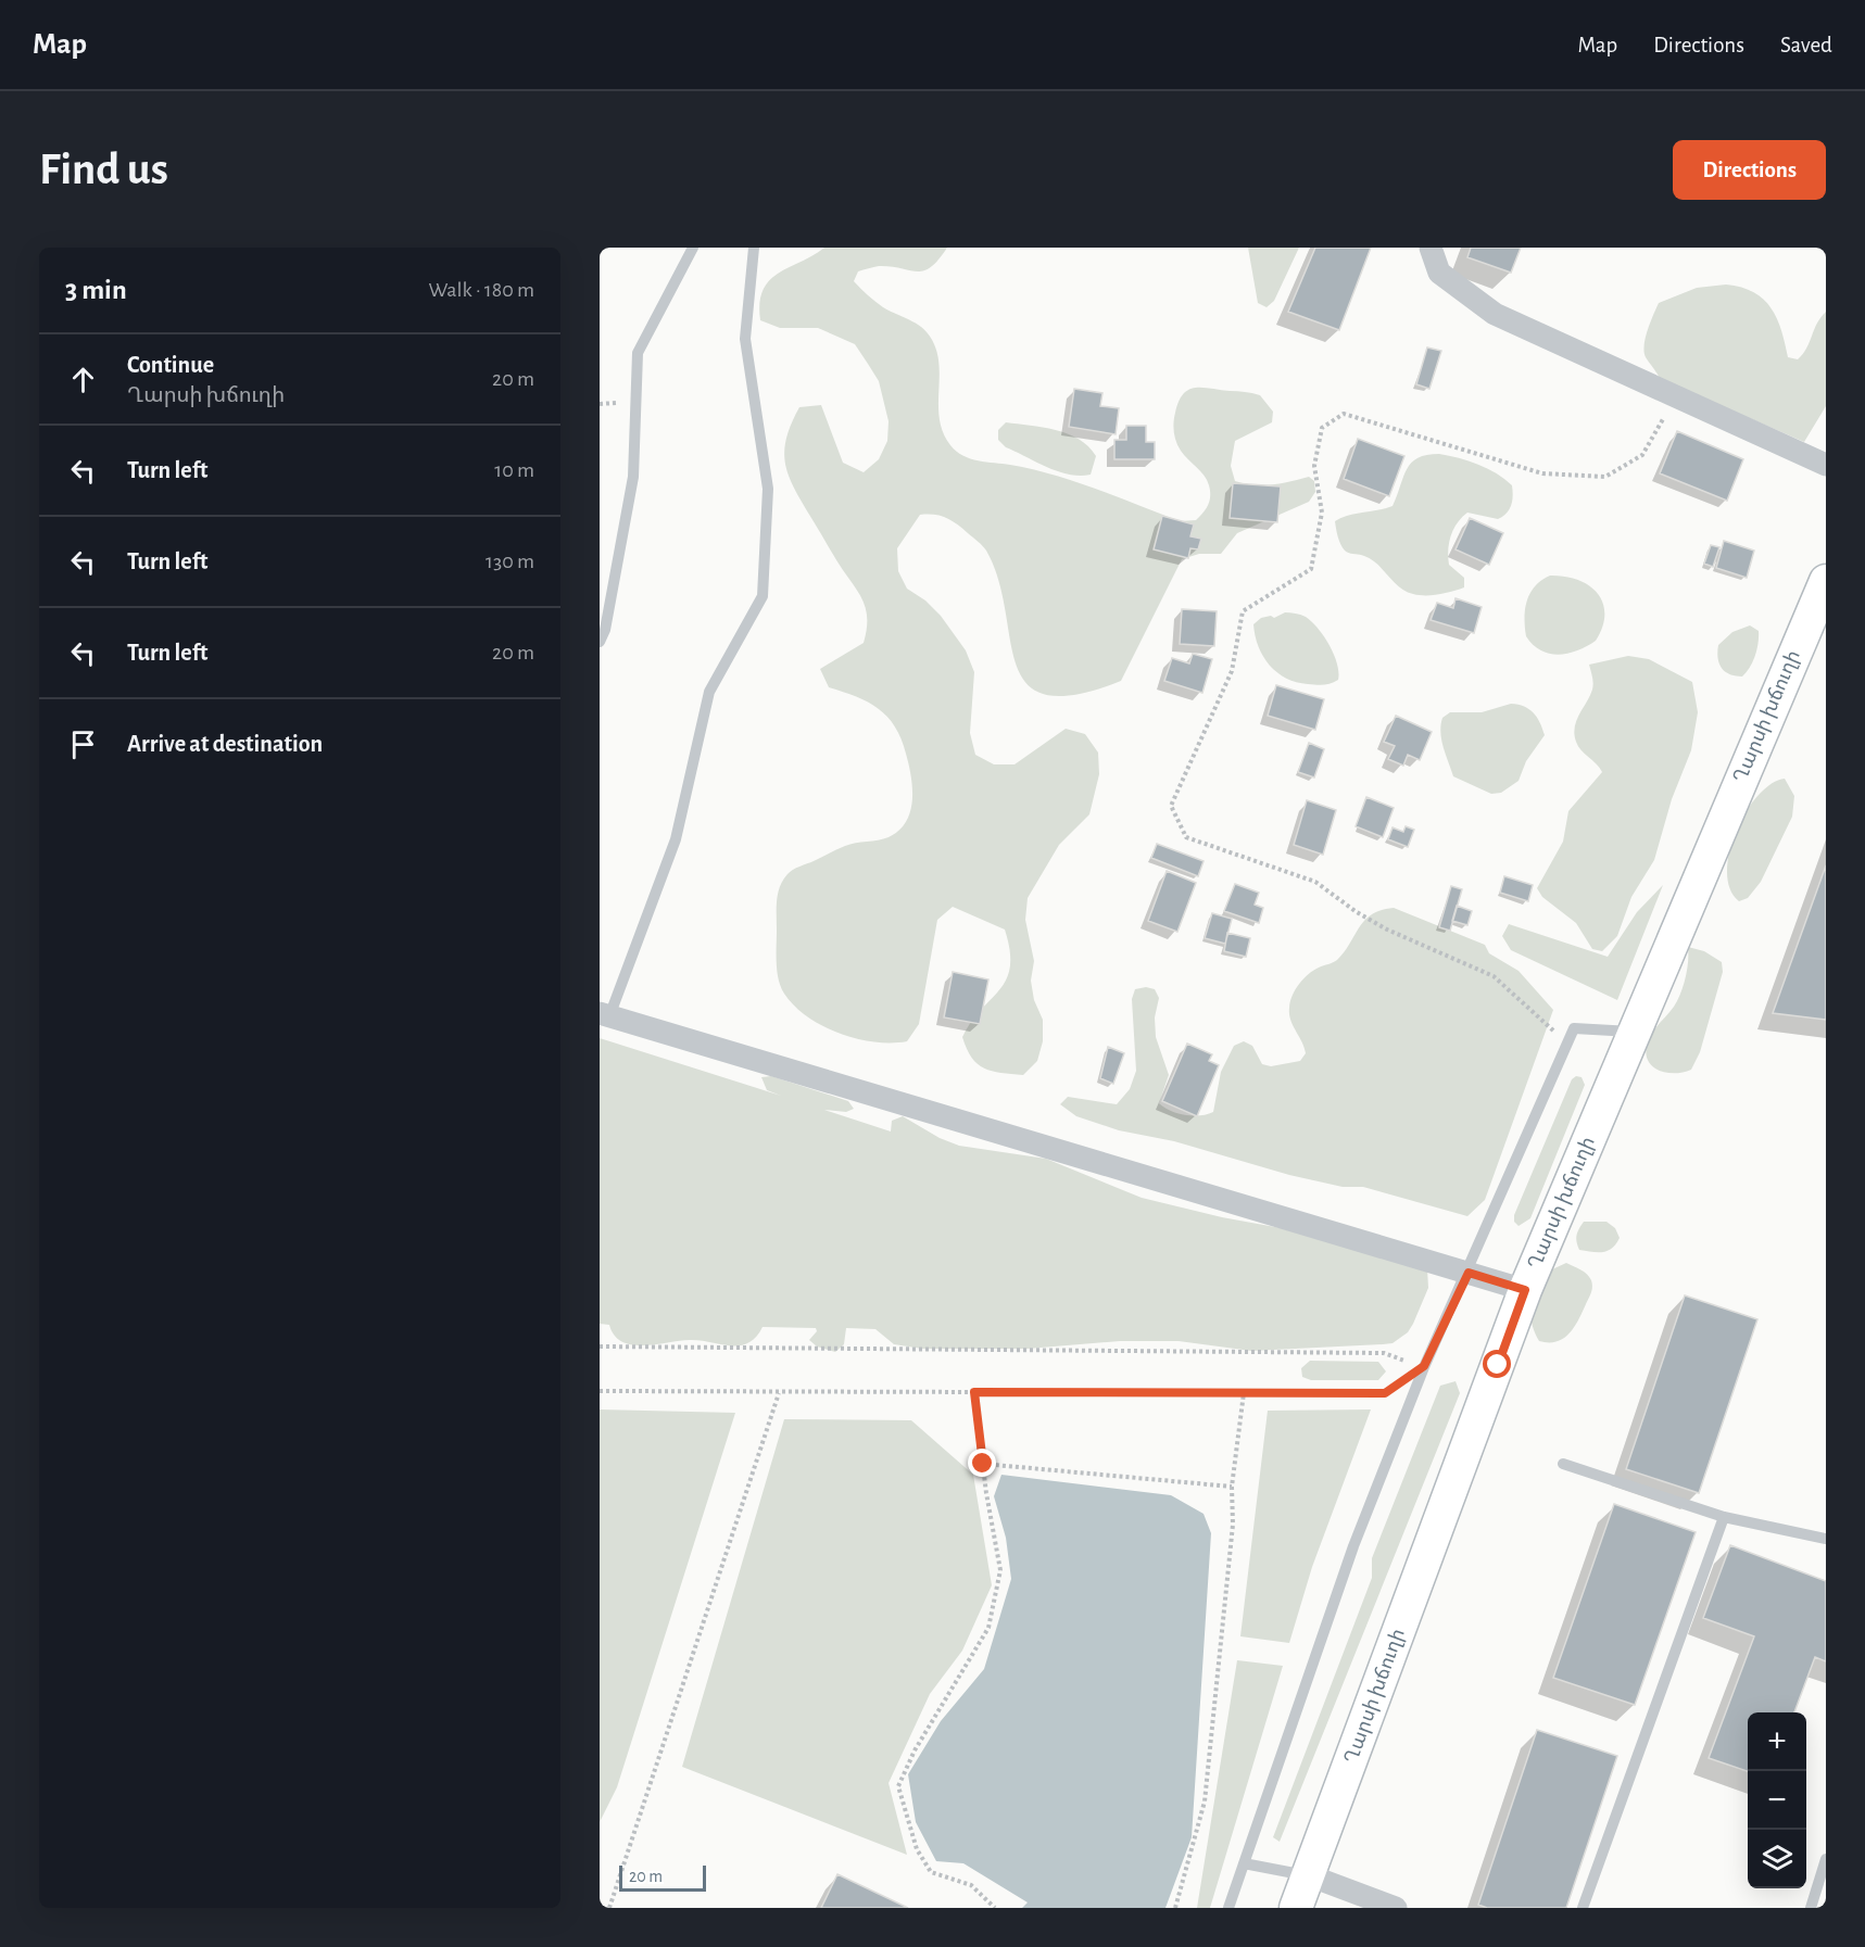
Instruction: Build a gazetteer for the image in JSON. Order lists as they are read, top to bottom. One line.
{"streets":{"main road":["Ղարսի խճուղի"]},"scale_bar":"20 m","page":{"header":"Map","nav":["Map","Directions","Saved"],"buttons":"Directions","title":"Find us","heading":["3 min","Walk · 180 m"],"list":[["Continue","Ղարսի խճուղի","20 m"],["Turn left","10 m"],["Turn left","130 m"],["Turn left","20 m"],"Arrive at destination"],"map_buttons":["+","−"],"scale":"20 m"}}
